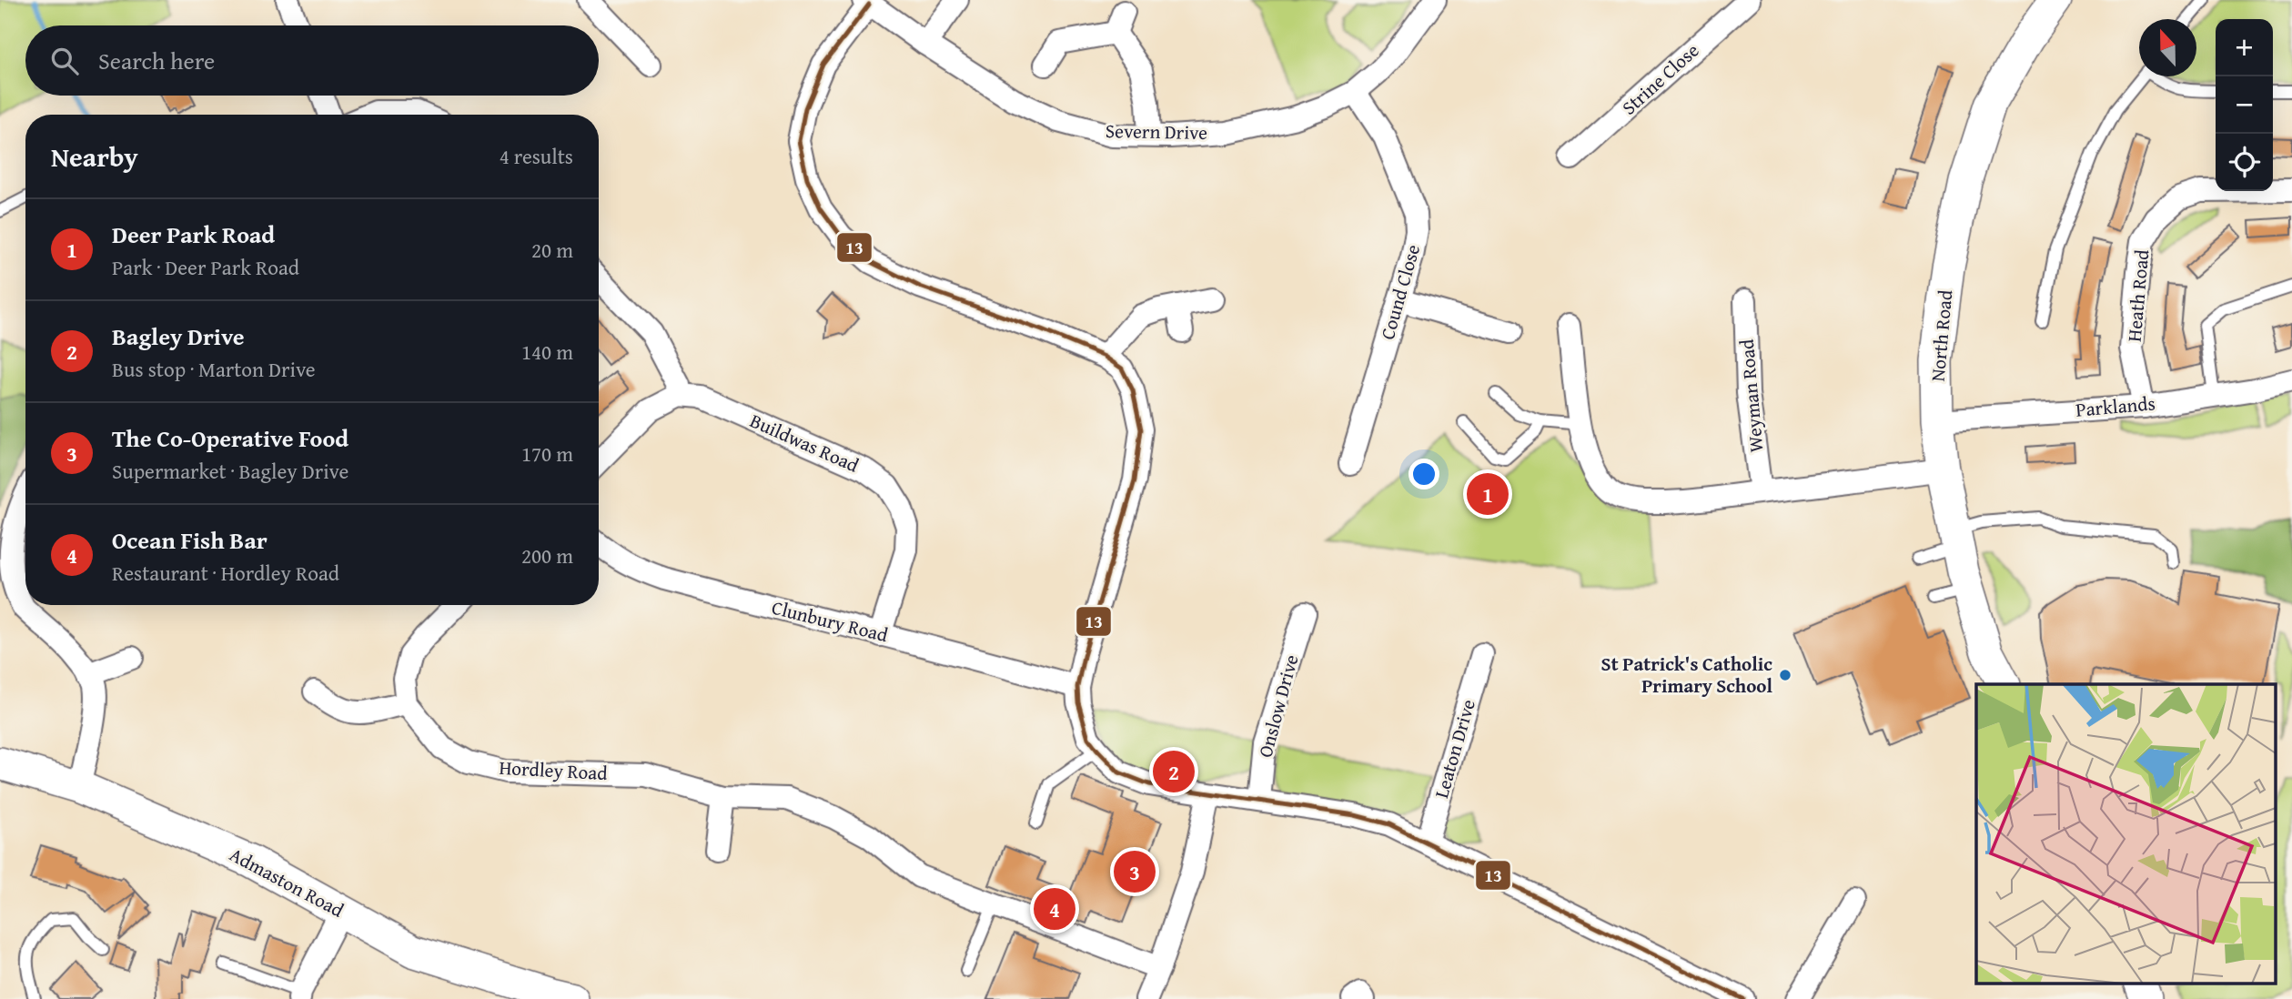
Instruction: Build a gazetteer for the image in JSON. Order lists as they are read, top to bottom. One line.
{"streets":{"street":["Strine Close","Severn Drive","Cound Close","Heath Road","North Road","Weyman Road","Parklands","Buildwas Road","Clunbury Road","Onslow Drive","Leaton Drive","Hordley Road","Admaston Road"]},"crossings":[["Severn Drive","Cound Close"],["Heath Road","Parklands"],["North Road","Parklands"],["Buildwas Road","Clunbury Road"]],"places":["St Patrick's Catholic Primary School"],"lines":["transit line 13"],"north":"top","page":{"map_buttons":["+","−"],"search":"Search here","heading":["Nearby","4 results"],"list":[{"mark":"1","name":"Deer Park Road","note":"Park · Deer Park Road","value":"20 m"},{"mark":"2","name":"Bagley Drive","note":"Bus stop · Marton Drive","value":"140 m"},{"mark":"3","name":"The Co-Operative Food","note":"Supermarket · Bagley Drive","value":"170 m"},{"mark":"4","name":"Ocean Fish Bar","note":"Restaurant · Hordley Road","value":"200 m"}],"pins":["1","2","3","4"]}}
